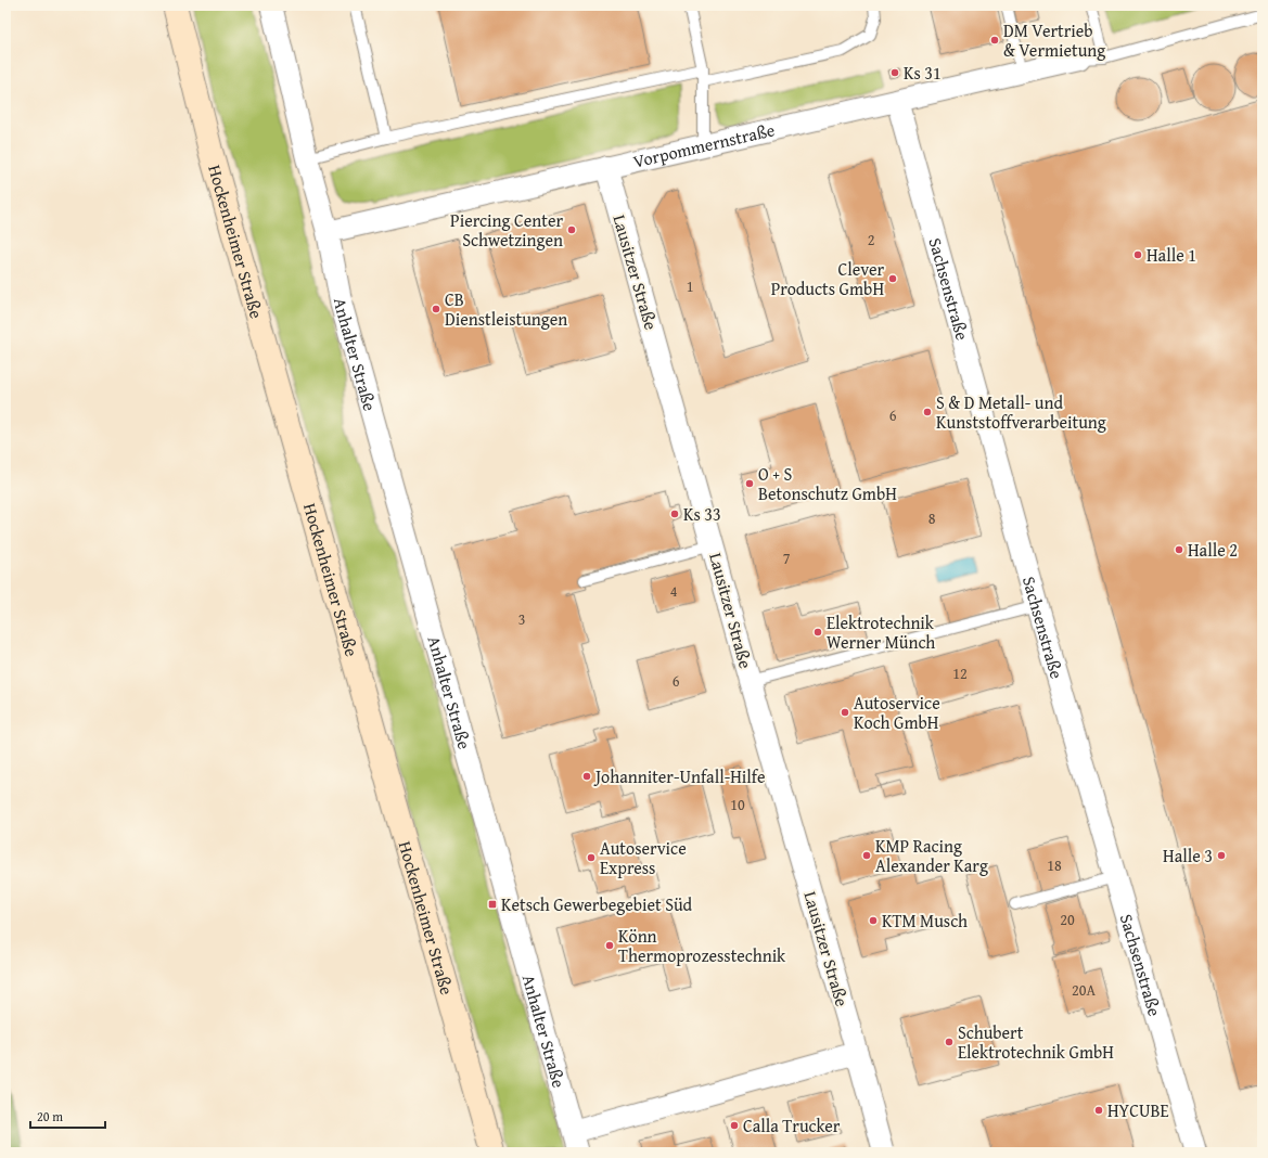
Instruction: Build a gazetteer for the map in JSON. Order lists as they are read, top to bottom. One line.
{"streets":{"street":["Vorpommernstraße","Hockenheimer Straße","Lausitzer Straße","Sachsenstraße","Anhalter Straße"]},"crossings":[["Vorpommernstraße","Lausitzer Straße"],["Vorpommernstraße","Sachsenstraße"],["Vorpommernstraße","Anhalter Straße"]],"places":{"other":["DM Vertrieb & Vermietung","Ks 31","Piercing Center Schwetzingen","Halle 1","Clever Products GmbH","CB Dienstleistungen","S & D Metall- und Kunststoffverarbeitung","O + S Betonschutz GmbH","Ks 33","Halle 2","Elektrotechnik Werner Münch","Autoservice Koch GmbH","Johanniter-Unfall-Hilfe","KMP Racing Alexander Karg","Halle 3","Autoservice Express","KTM Musch","Könn Thermoprozesstechnik","Schubert Elektrotechnik GmbH","HYCUBE","Calla Trucker"],"transit":["Ketsch Gewerbegebiet Süd"]},"house_numbers":["2","1","6","8","7","4","3","12","6","10","18","20","20A"],"scale_bar":"20 m"}
